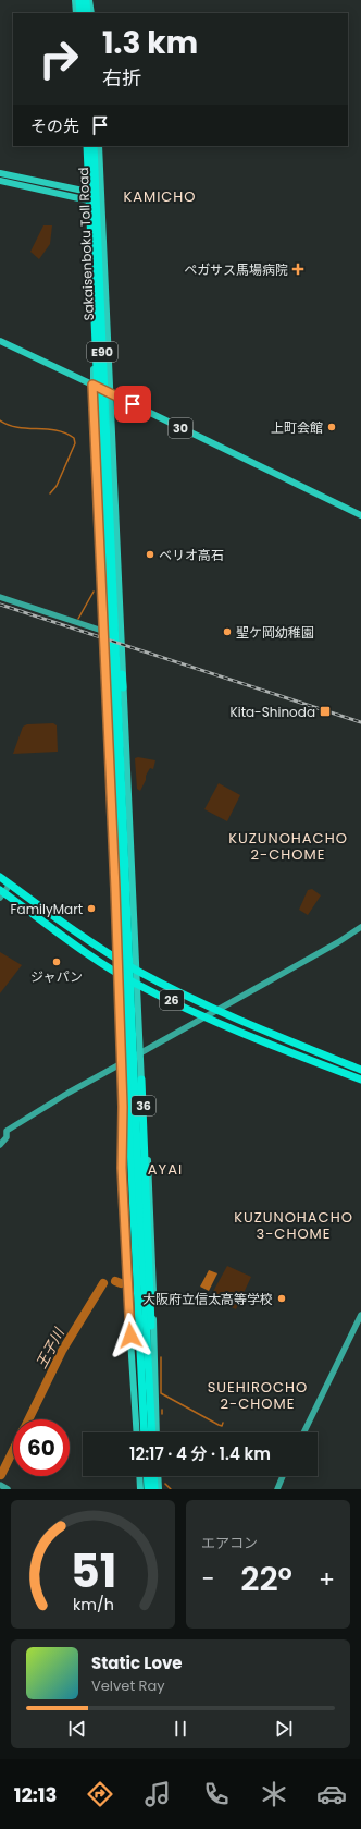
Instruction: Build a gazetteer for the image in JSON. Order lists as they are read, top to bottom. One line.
{"streets":{"highway":["Sakaisenboku Toll Road","E90","26"],"main road":["30","36"]},"crossings":[["30","36"],["26","36"]],"districts":["KAMICHO","KUZUNOHACHO 2-CHOME","AYAI","KUZUNOHACHO 3-CHOME","SUEHIROCHO 2-CHOME"],"water":["王子川"],"places":{"health":["ペガサス馬場病院"],"other":["上町会館","ベリオ高石","聖ケ岡幼稚園","FamilyMart","ジャパン","大阪府立信太高等学校"],"transit":["Kita-Shinoda"]},"page":{"turn":["1.3 km","右折"],"then":"その先","limit":"60","trip":"12:17 · 4 分 · 1.4 km","tile":"エアコン","heat":["−","22°","+"],"song":["Static Love","Velvet Ray"],"tabs":"12:13","gauge":["51","km/h"]}}
